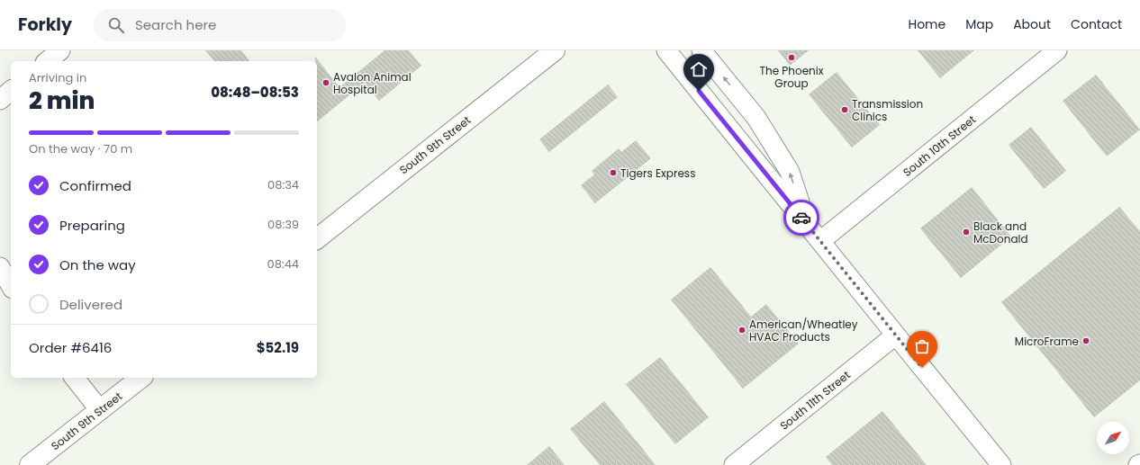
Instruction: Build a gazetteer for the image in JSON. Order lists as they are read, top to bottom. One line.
{"streets":{"main road":["South 9th Street"],"street":["South 10th Street","South 11th Street"]},"places":["The Phoenix Group","Avalon Animal Hospital","Transmission Clinics","Tigers Express","Black and McDonald","American/Wheatley HVAC Products","MicroFrame"],"north":"top right","page":{"header":"Forkly","search":"Search here","nav":["Home","Map","About","Contact"],"heading":["2 min","Arriving in","08:48–08:53"],"panel":["Order #6416","$52.19"],"bar":"On the way · 70 m","list":[["Confirmed","08:34"],["Preparing","08:39"],["On the way","08:44"],"Delivered"]}}
